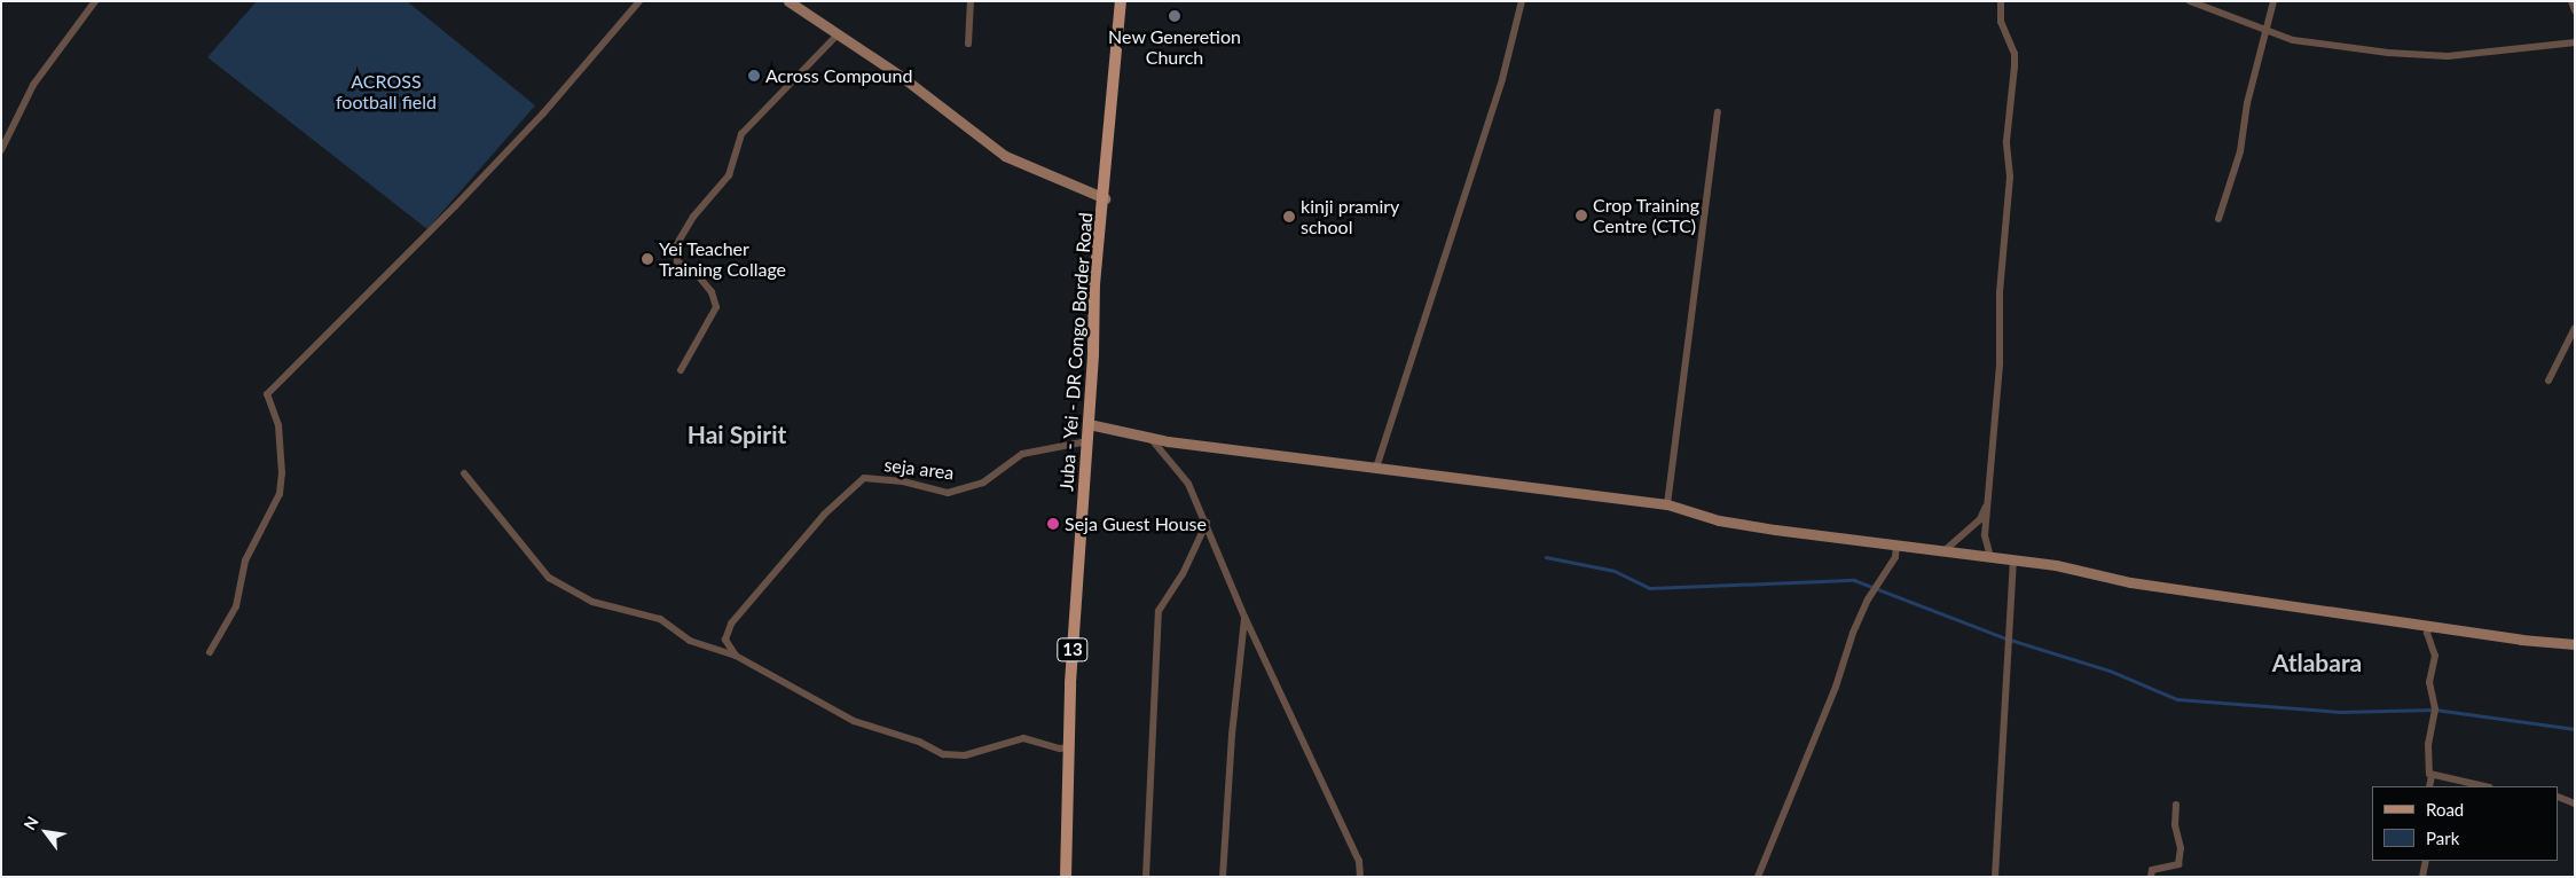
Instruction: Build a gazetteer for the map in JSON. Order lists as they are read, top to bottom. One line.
{"streets":{"main road":["Juba - Yei - DR Congo Border Road","13"],"street":["seja area"]},"crossings":[["Juba - Yei - DR Congo Border Road","seja area"]],"districts":["Hai Spirit","Atlabara"],"parks":["ACROSS football field"],"places":["New Generetion Church","Across Compound","Crop Training Centre (CTC)","kinji pramiry school","Yei Teacher Training Collage","Seja Guest House"],"legend":["Road","Park"],"north":"top left"}
